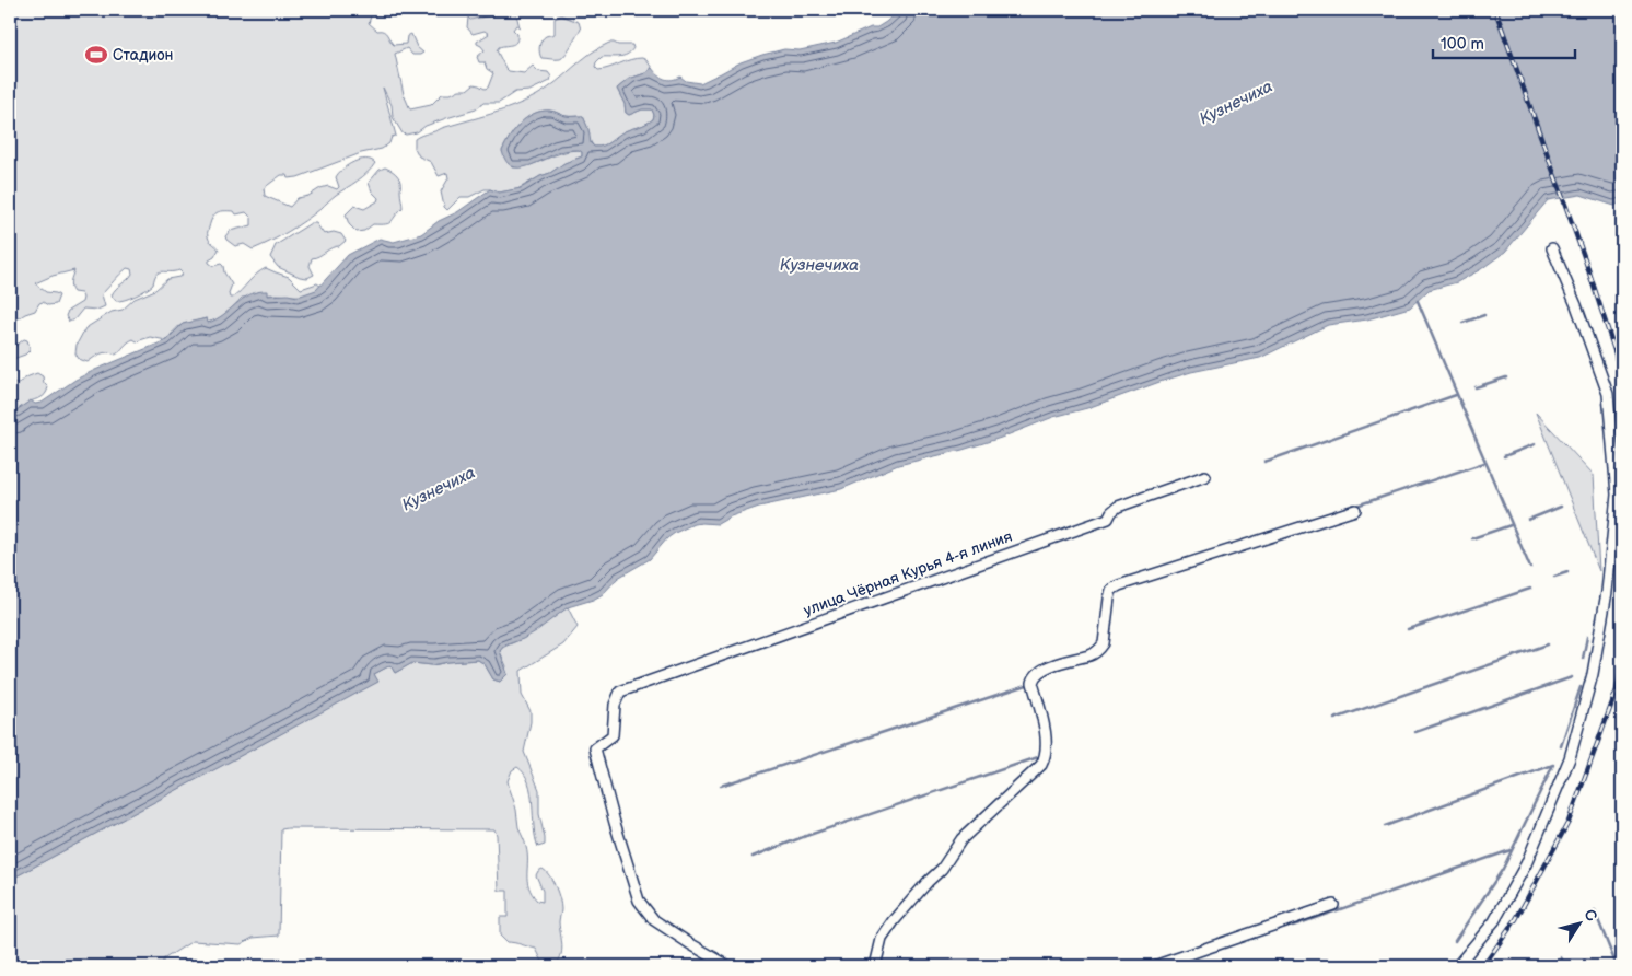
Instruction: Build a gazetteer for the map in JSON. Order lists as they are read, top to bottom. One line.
{"streets":{"street":["улица Чёрная Курья 4-я линия"]},"water":["Кузнечиха"],"places":{"sports":["Стадион"]},"scale_bar":"100 m","north":"top right"}
